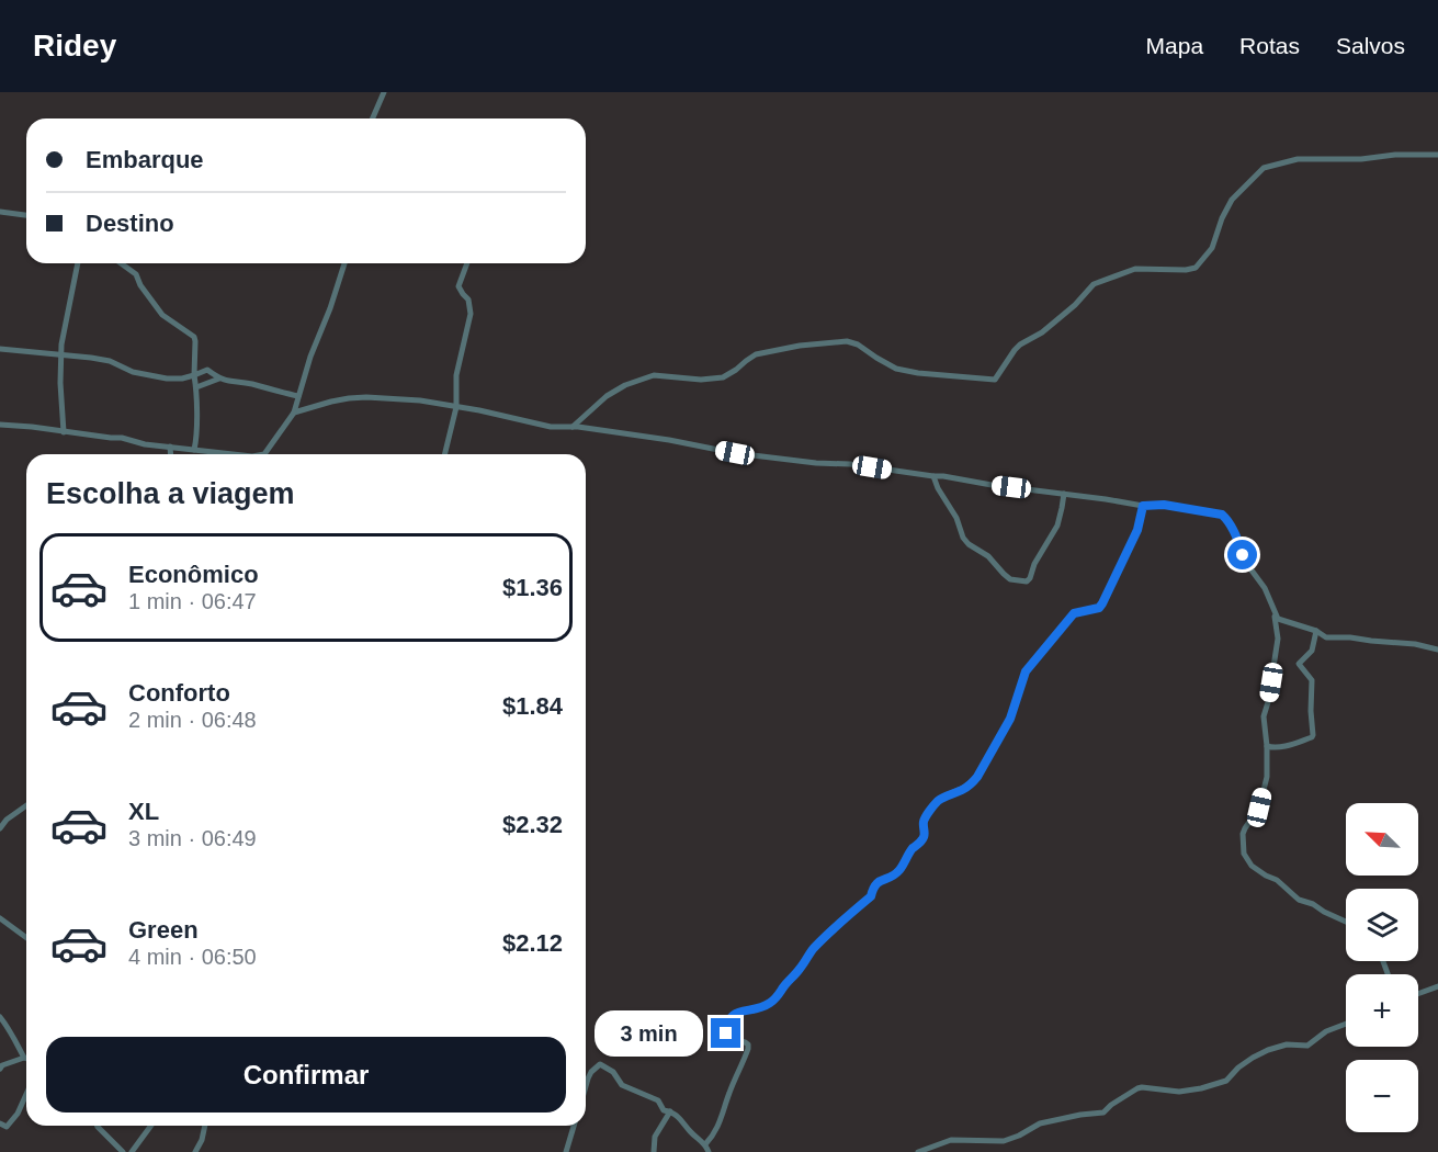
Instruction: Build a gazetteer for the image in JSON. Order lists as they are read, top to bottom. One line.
{"north":"top left","page":{"header":"Ridey","nav":["Mapa","Rotas","Salvos"],"banner":["Embarque","Destino"],"heading":"Escolha a viagem","list":[{"name":"Econômico","note":"1 min · 06:47","value":"$1.36"},{"name":"Conforto","note":"2 min · 06:48","value":"$1.84"},{"name":"XL","note":"3 min · 06:49","value":"$2.32"},{"name":"Green","note":"4 min · 06:50","value":"$2.12"}],"map_buttons":["+","−"],"bubble":"3 min","buttons":"Confirmar"}}
